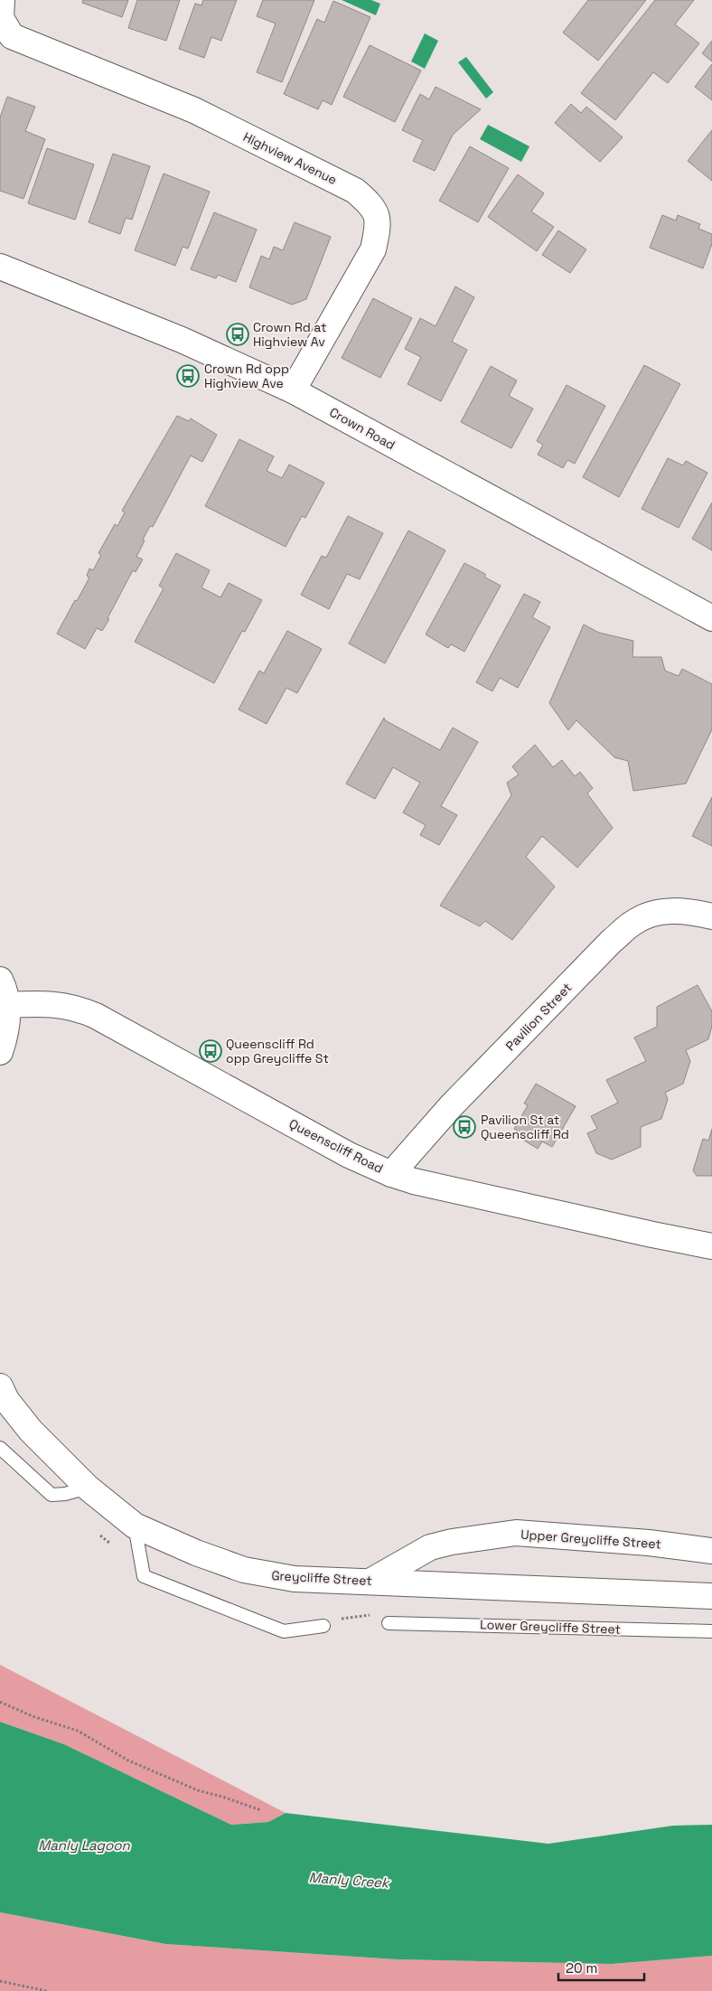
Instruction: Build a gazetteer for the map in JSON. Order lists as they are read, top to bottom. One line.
{"streets":{"street":["Highview Avenue","Crown Road","Pavilion Street","Queenscliff Road","Upper Greycliffe Street","Greycliffe Street"],"lane":["Lower Greycliffe Street"]},"crossings":[["Highview Avenue","Crown Road"],["Pavilion Street","Queenscliff Road"],["Upper Greycliffe Street","Greycliffe Street"]],"water":["Manly Lagoon","Manly Creek"],"places":{"bus stop":["Crown Rd at Highview Av","Crown Rd opp Highview Ave","Queenscliff Rd opp Greycliffe St","Pavilion St at Queenscliff Rd"]},"scale_bar":"20 m"}
